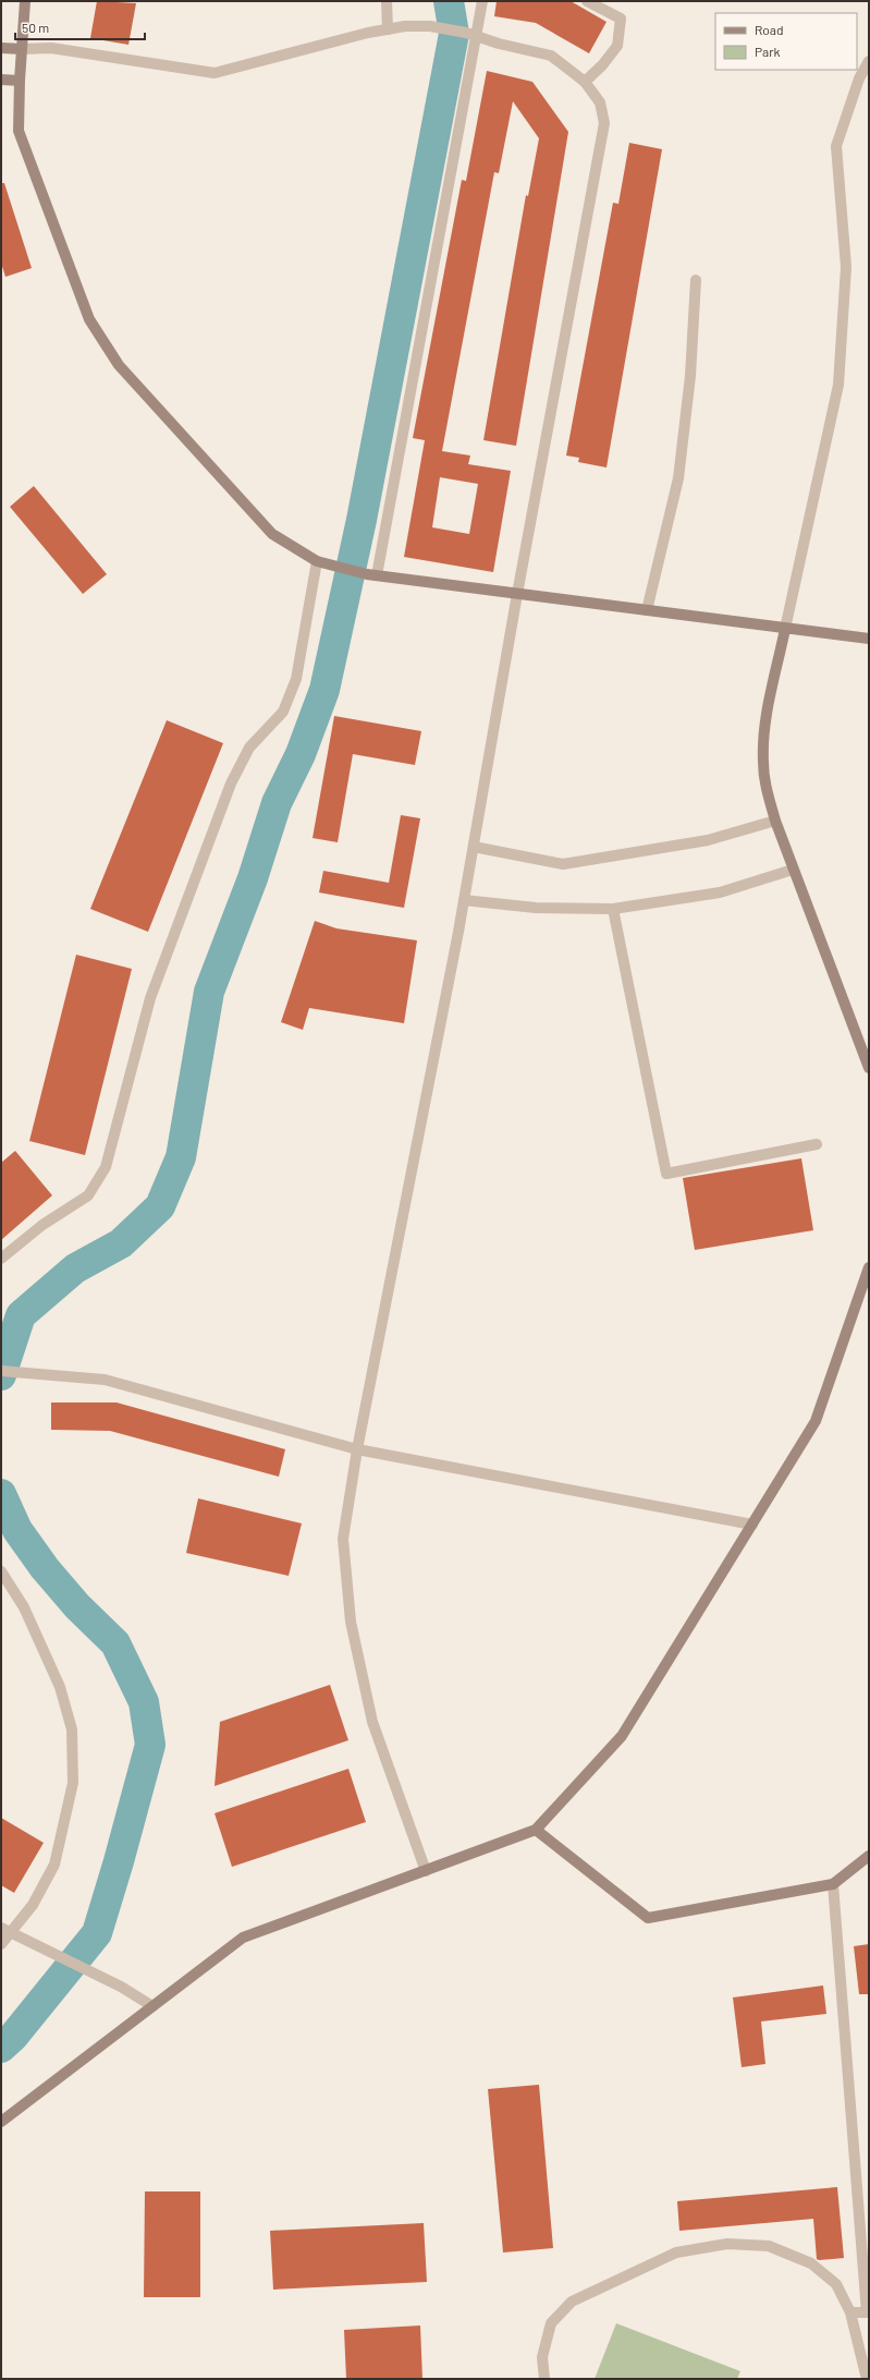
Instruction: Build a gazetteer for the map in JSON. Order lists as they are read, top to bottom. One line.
{"legend":["Road","Park"],"scale_bar":"50 m"}
